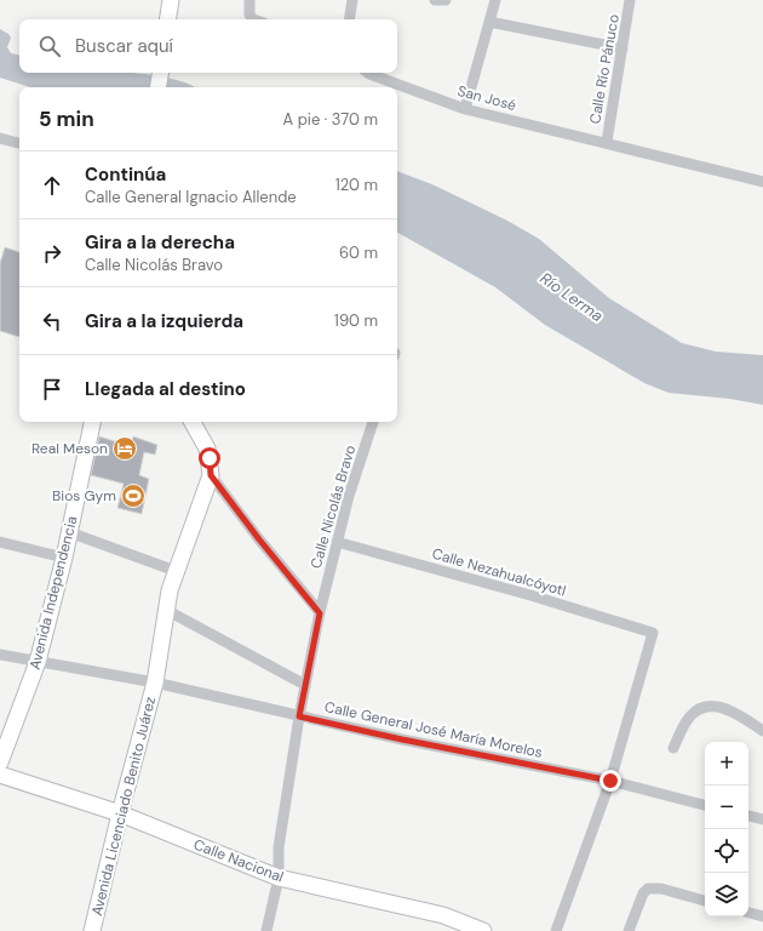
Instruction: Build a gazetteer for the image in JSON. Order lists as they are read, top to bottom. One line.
{"streets":{"street":["Calle Río Pánuco","San José","Calle Nicolás Bravo","Calle Nezahualcóyotl","Avenida Independencia","Calle General José María Morelos","Avenida Licenciado Benito Juárez","Calle Nacional"]},"crossings":[["Calle Río Pánuco","San José"],["Calle Nicolás Bravo","Calle Nezahualcóyotl"],["Calle Nicolás Bravo","Calle General José María Morelos"],["Calle Nicolás Bravo","Calle Nacional"],["Calle Nezahualcóyotl","Calle General José María Morelos"],["Avenida Independencia","Calle General José María Morelos"],["Calle General José María Morelos","Avenida Licenciado Benito Juárez"],["Avenida Licenciado Benito Juárez","Calle Nacional"]],"water":["Río Lerma"],"places":{"hotel":["Real Meson"],"sports":["Bios Gym"]},"page":{"search":"Buscar aquí","heading":["5 min","A pie · 370 m"],"list":[["Continúa","Calle General Ignacio Allende","120 m"],["Gira a la derecha","Calle Nicolás Bravo","60 m"],["Gira a la izquierda","190 m"],"Llegada al destino"],"map_buttons":["+","−"]}}
